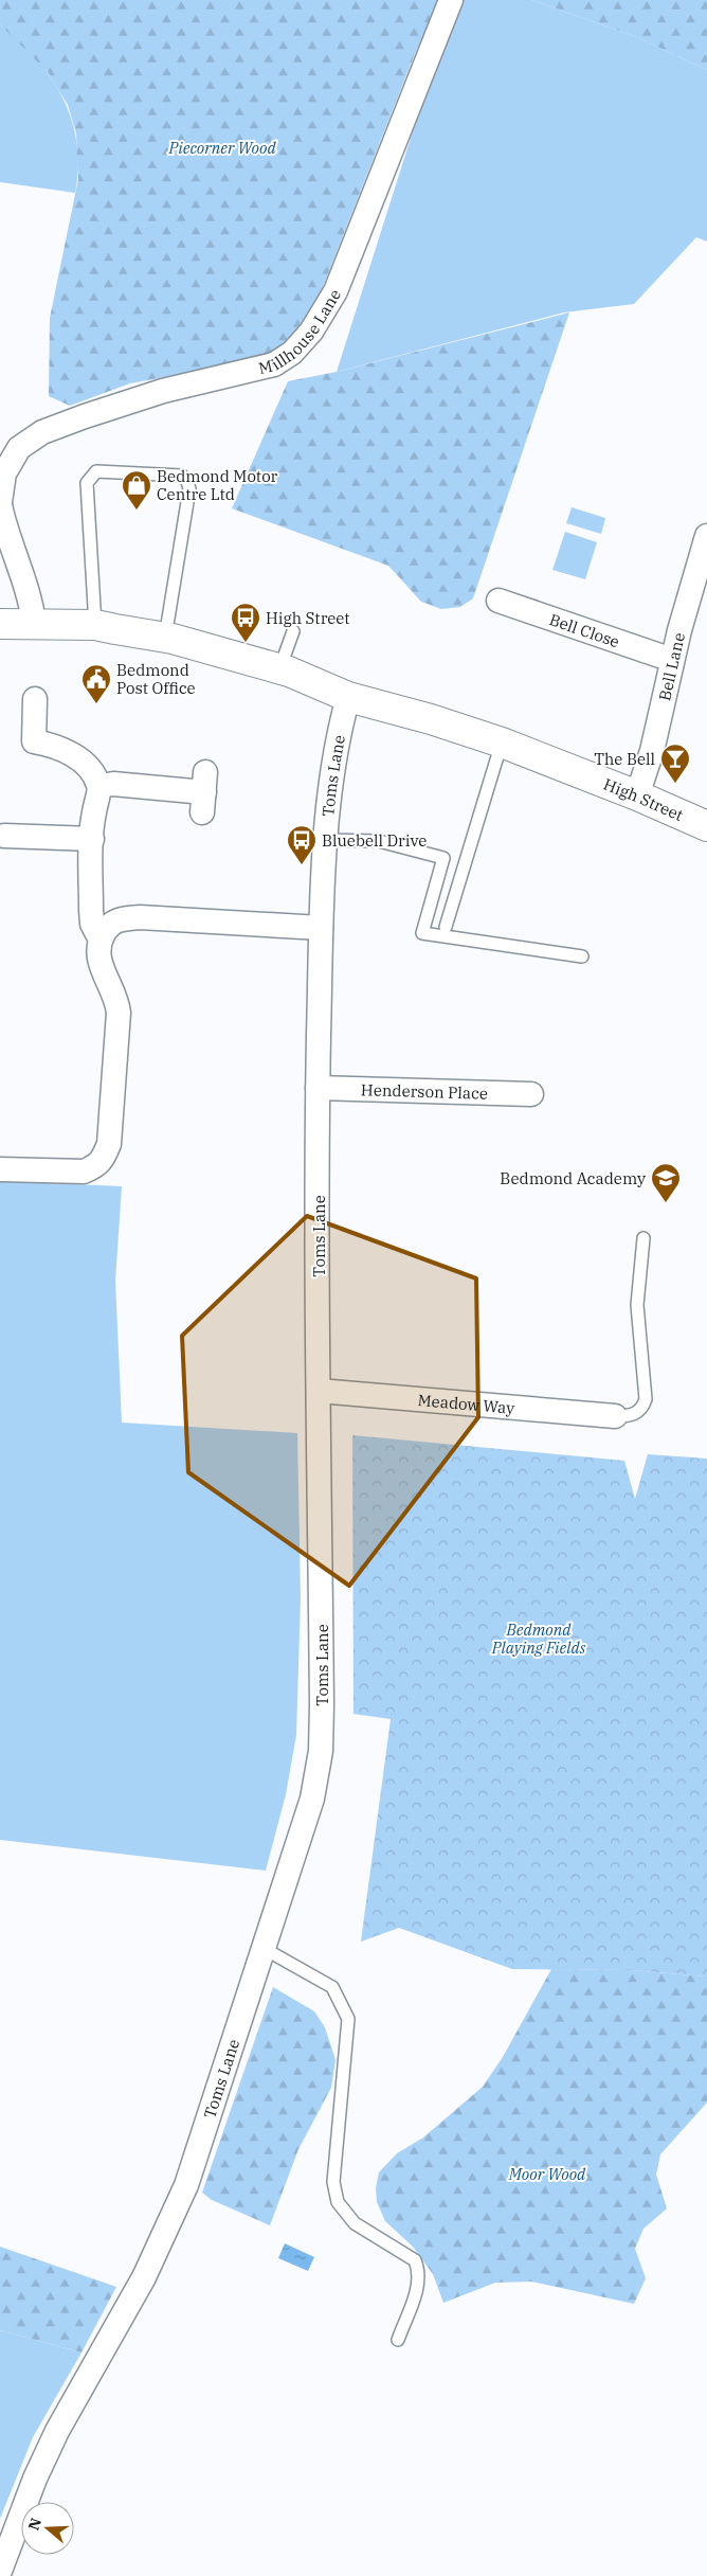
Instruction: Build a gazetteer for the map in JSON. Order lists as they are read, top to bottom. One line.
{"streets":{"street":["Millhouse Lane","Bell Close","Bell Lane","Toms Lane","High Street","Henderson Place","Meadow Way"]},"crossings":[["Millhouse Lane","High Street"],["Bell Close","Bell Lane"],["Bell Lane","High Street"],["Toms Lane","High Street"],["Toms Lane","Henderson Place"],["Toms Lane","Meadow Way"]],"parks":["Piecorner Wood","Bedmond Playing Fields","Moor Wood"],"places":{"shop":["Bedmond Motor Centre Ltd"],"bus stop":["High Street","Bluebell Drive"],"public building":["Bedmond Post Office"],"bar":["The Bell"],"school or university":["Bedmond Academy"]},"north":"left"}
